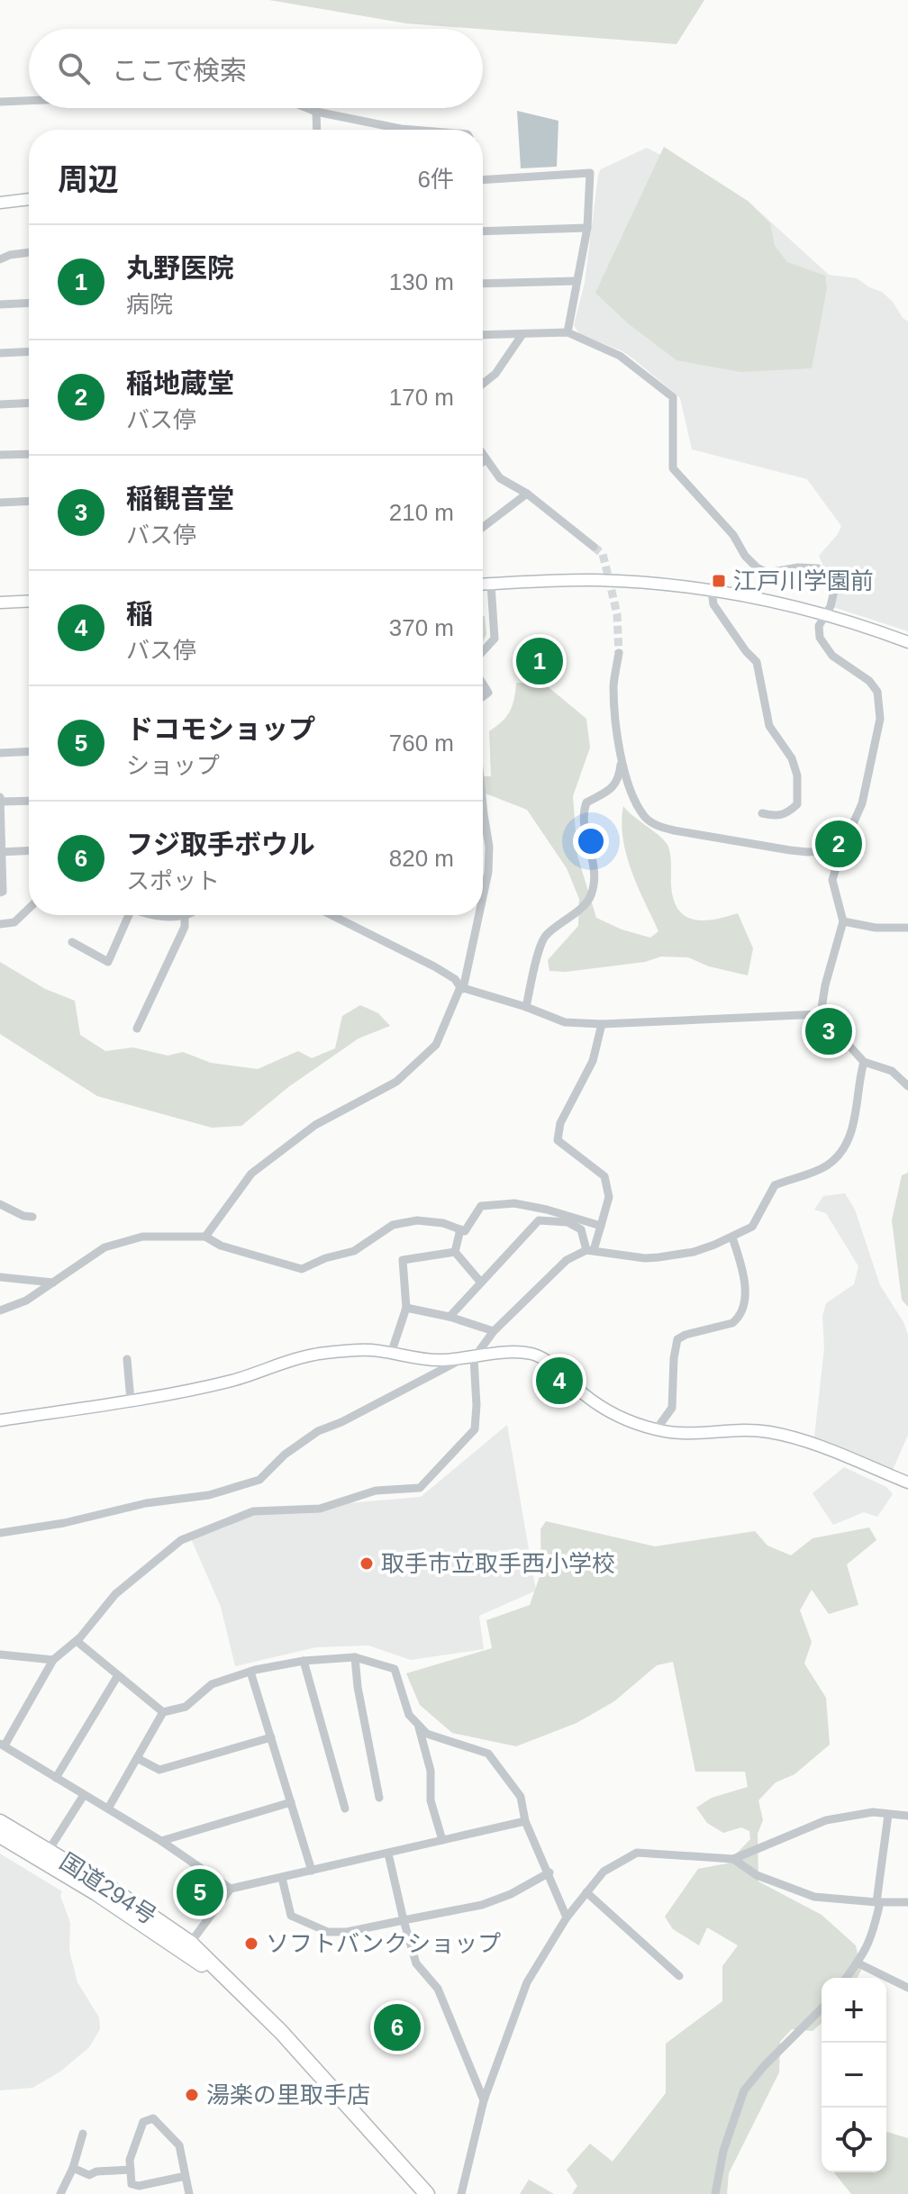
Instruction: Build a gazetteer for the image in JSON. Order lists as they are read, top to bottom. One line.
{"streets":{"highway":["国道294号"]},"places":{"transit":["江戸川学園前"],"other":["取手市立取手西小学校","ソフトバンクショップ","湯楽の里取手店"]},"page":{"search":"ここで検索","heading":["周辺","6件"],"list":[{"mark":"1","name":"丸野医院","note":"病院","value":"130 m"},{"mark":"2","name":"稲地蔵堂","note":"バス停","value":"170 m"},{"mark":"3","name":"稲観音堂","note":"バス停","value":"210 m"},{"mark":"4","name":"稲","note":"バス停","value":"370 m"},{"mark":"5","name":"ドコモショップ","note":"ショップ","value":"760 m"},{"mark":"6","name":"フジ取手ボウル","note":"スポット","value":"820 m"}],"pins":["1","2","3","4","5","6"],"map_buttons":["+","−"]}}
